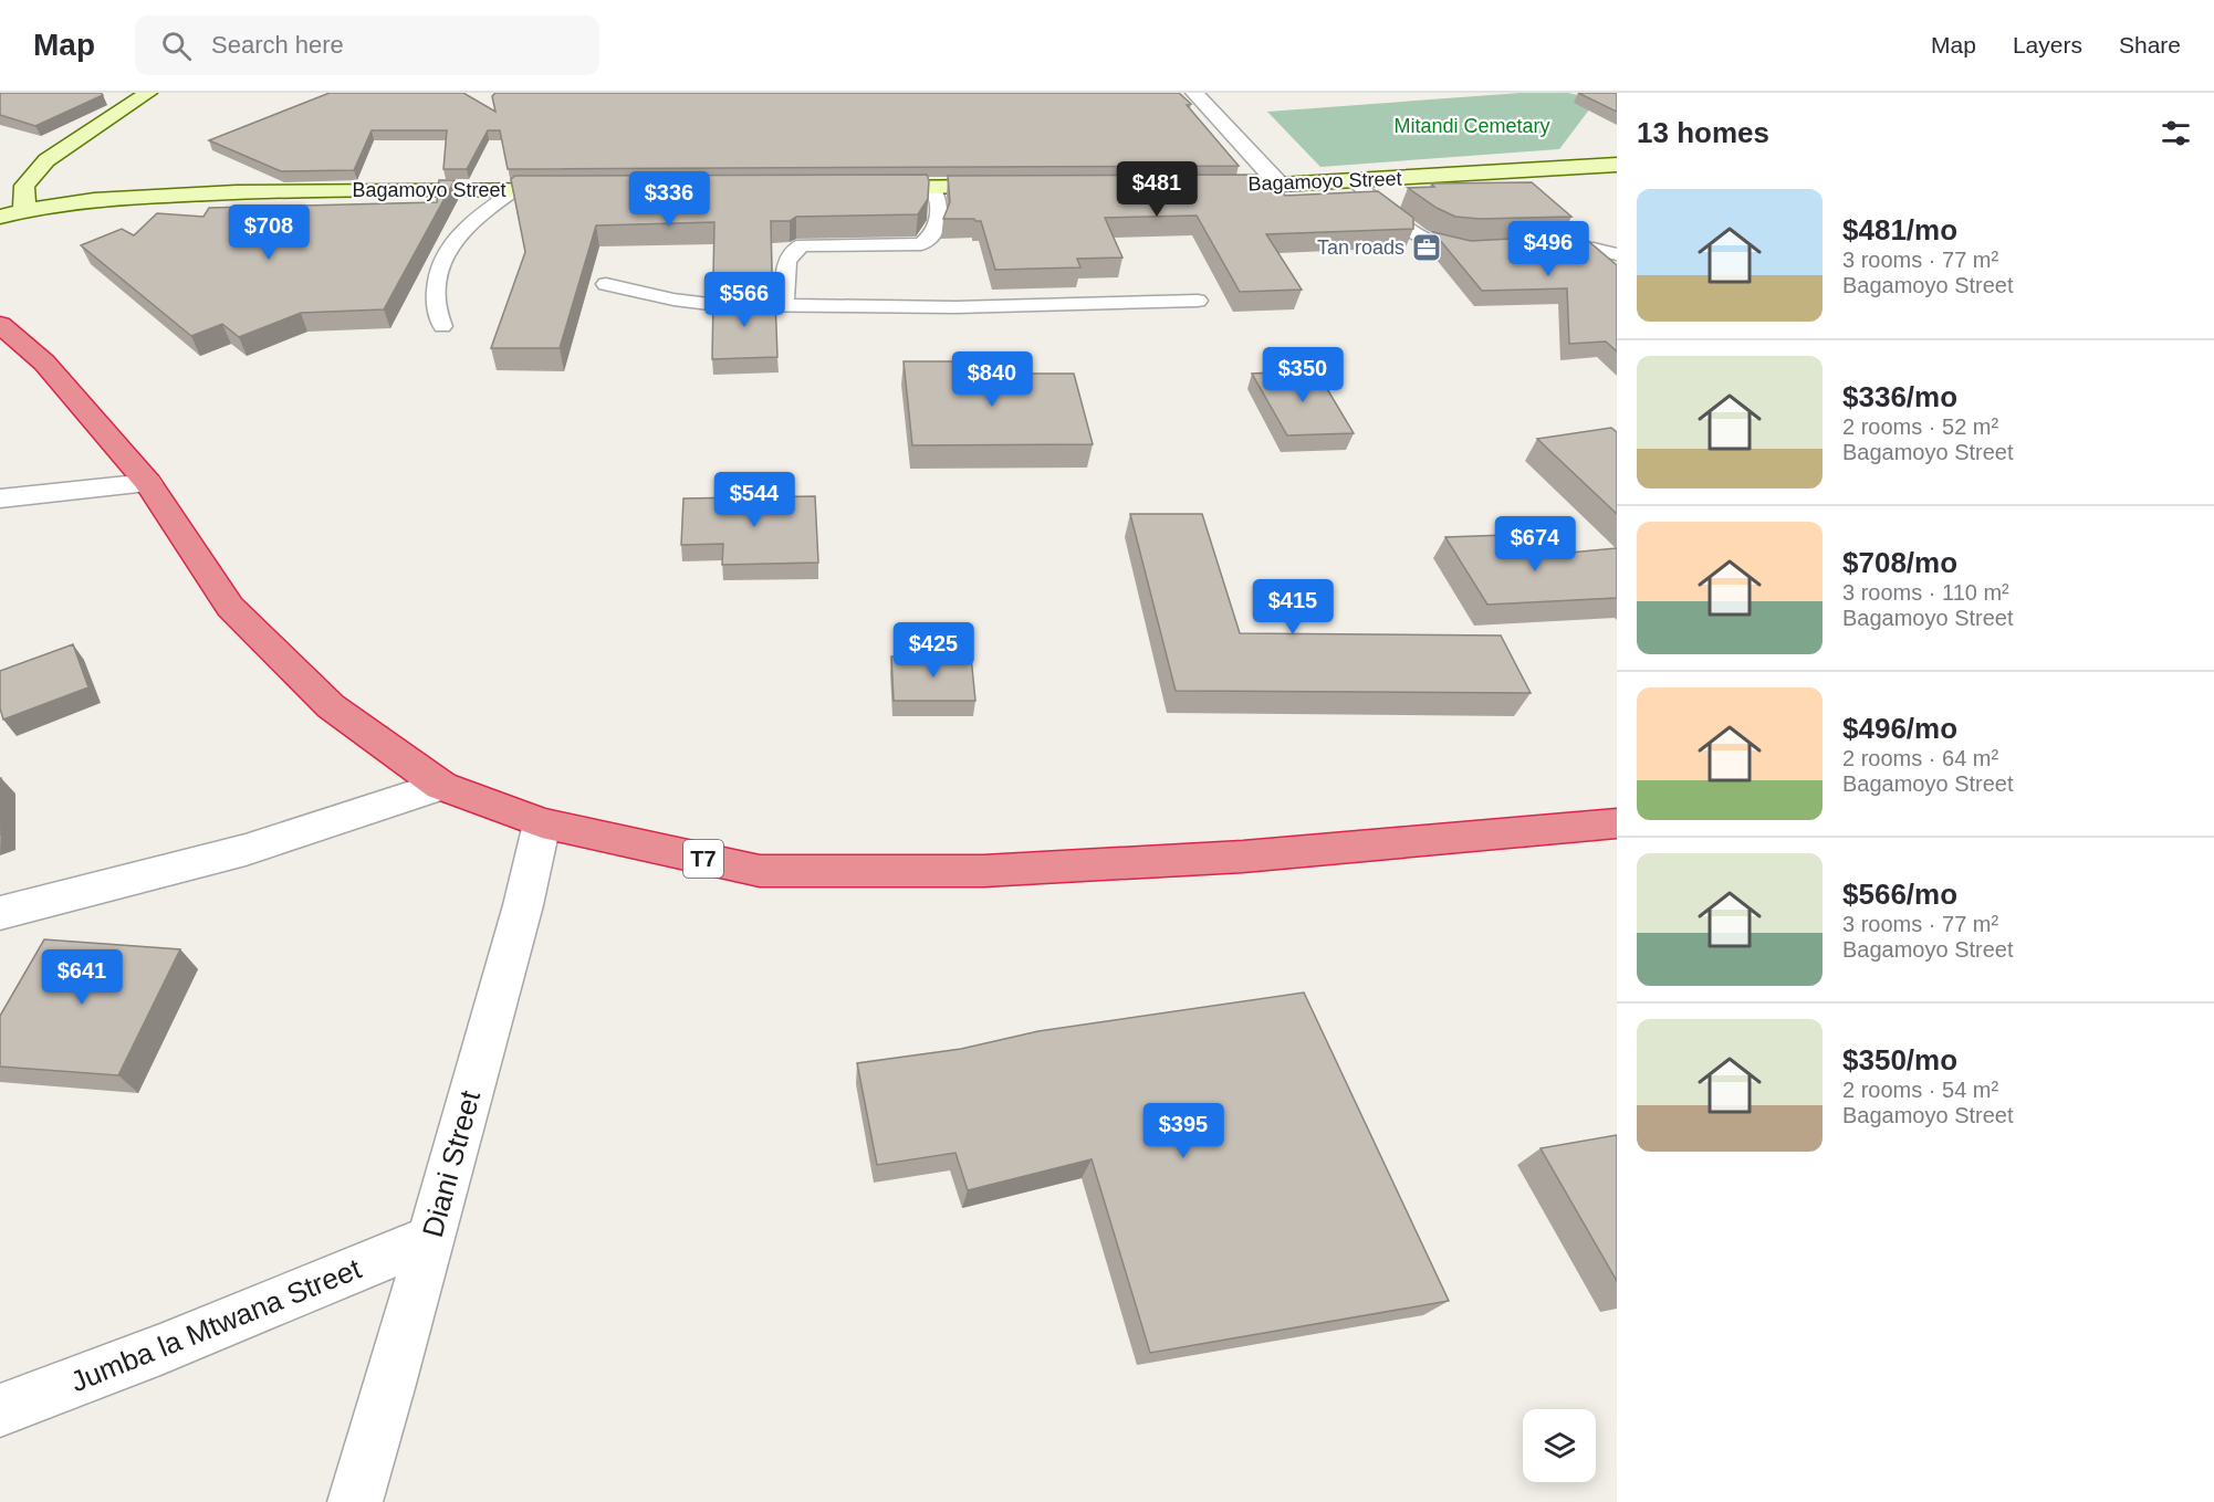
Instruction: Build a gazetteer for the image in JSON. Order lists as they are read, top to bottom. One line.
{"streets":{"highway":["T7"],"main road":["Bagamoyo Street"],"street":["Diani Street","Jumba la Mtwana Street"]},"crossings":[["T7","Diani Street"],["Diani Street","Jumba la Mtwana Street"]],"parks":["Mitandi Cemetary"],"places":{"office":["Tan roads"]},"page":{"header":"Map","search":"Search here","nav":["Map","Layers","Share"],"heading":"13 homes","price":["$481","$336","$708","$496","$566","$350","$840","$544","$674","$415","$425","$641","$395"],"list":[{"name":"$481/mo","note":"3 rooms · 77 m² · Bagamoyo Street"},{"name":"$336/mo","note":"2 rooms · 52 m² · Bagamoyo Street"},{"name":"$708/mo","note":"3 rooms · 110 m² · Bagamoyo Street"},{"name":"$496/mo","note":"2 rooms · 64 m² · Bagamoyo Street"},{"name":"$566/mo","note":"3 rooms · 77 m² · Bagamoyo Street"},{"name":"$350/mo","note":"2 rooms · 54 m² · Bagamoyo Street"}]}}
